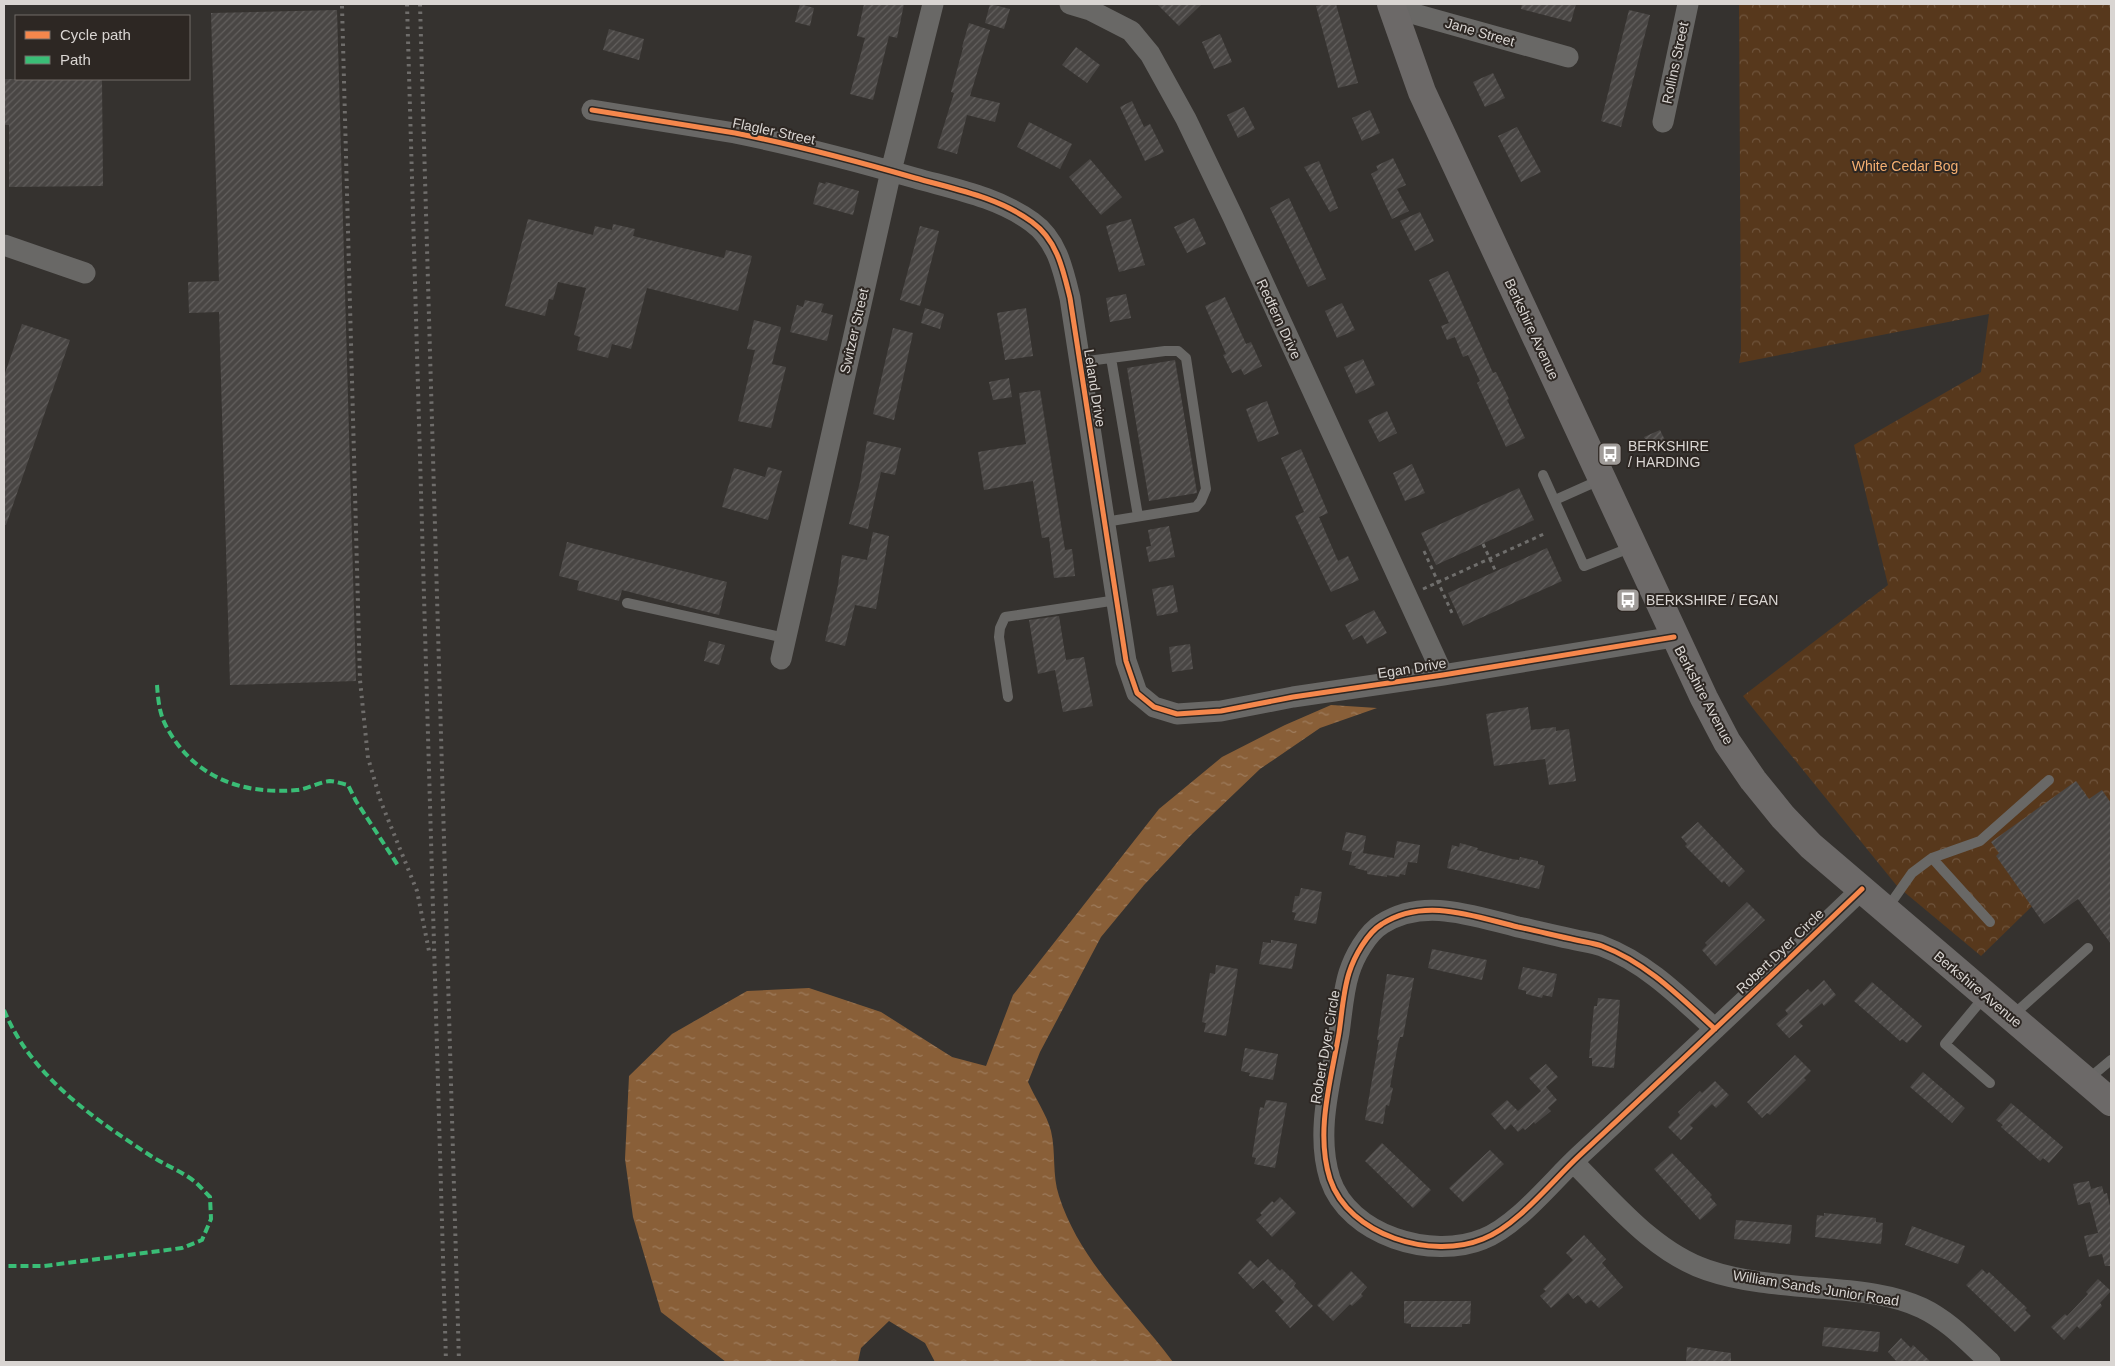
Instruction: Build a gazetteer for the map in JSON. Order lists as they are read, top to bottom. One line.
{"streets":{"main road":["Berkshire Avenue"],"street":["Jane Street","Rollins Street","Flagler Street","Redfern Drive","Switzer Street","Leland Drive","Egan Drive","Robert Dyer Circle","William Sands Junior Road"]},"crossings":[["Jane Street","Berkshire Avenue"],["Flagler Street","Switzer Street"],["Flagler Street","Leland Drive"],["Redfern Drive","Egan Drive"],["Berkshire Avenue","Egan Drive"],["Berkshire Avenue","Robert Dyer Circle"],["Switzer Street","Leland Drive"],["Leland Drive","Egan Drive"],["Robert Dyer Circle","William Sands Junior Road"]],"parks":["White Cedar Bog"],"places":{"bus stop":["BERKSHIRE / HARDING","BERKSHIRE / EGAN"]},"legend":["Cycle path","Path"]}
